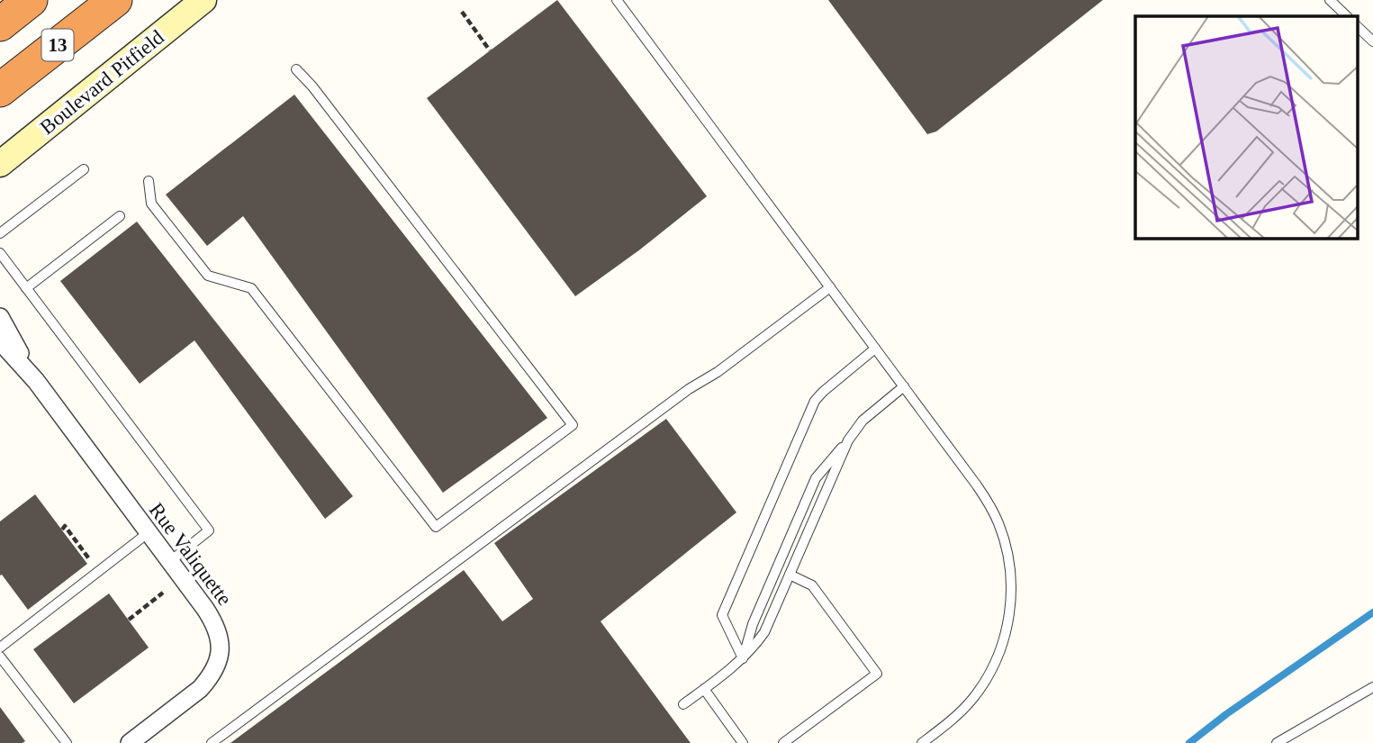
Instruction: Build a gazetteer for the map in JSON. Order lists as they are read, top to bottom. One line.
{"streets":{"highway":["13"],"main road":["Boulevard Pitfield"],"street":["Rue Valiquette"]}}
